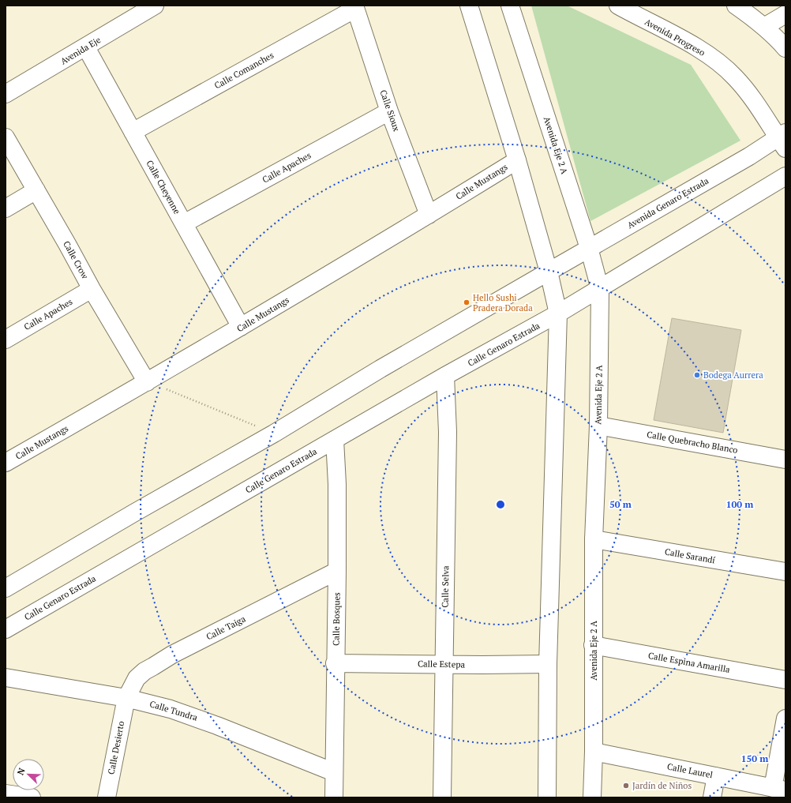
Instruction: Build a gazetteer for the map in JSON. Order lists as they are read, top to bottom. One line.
{"streets":{"street":["Avenida Progreso","Avenida Eje","Calle Comanches","Calle Sioux","Avenida Eje 2 A","Calle Apaches","Calle Mustangs","Calle Cheyenne","Avenida Genaro Estrada","Calle Crow","Calle Genaro Estrada","Calle Quebracho Blanco","Calle Sarandí","Calle Selva","Calle Bosques","Calle Taiga","Calle Espina Amarilla","Calle Estepa","Calle Tundra","Calle Desierto","Calle Laurel"]},"crossings":[["Avenida Progreso","Avenida Genaro Estrada"],["Avenida Eje","Calle Cheyenne"],["Calle Comanches","Calle Sioux"],["Calle Comanches","Calle Cheyenne"],["Calle Sioux","Calle Apaches"],["Calle Sioux","Calle Mustangs"],["Avenida Eje 2 A","Avenida Genaro Estrada"],["Avenida Eje 2 A","Calle Quebracho Blanco"],["Avenida Eje 2 A","Calle Sarandí"],["Avenida Eje 2 A","Calle Espina Amarilla"],["Avenida Eje 2 A","Calle Laurel"],["Calle Apaches","Calle Cheyenne"],["Calle Apaches","Calle Crow"],["Calle Mustangs","Calle Cheyenne"],["Calle Mustangs","Calle Crow"],["Calle Genaro Estrada","Calle Selva"],["Calle Genaro Estrada","Calle Bosques"],["Calle Selva","Calle Estepa"],["Calle Bosques","Calle Taiga"],["Calle Bosques","Calle Estepa"],["Calle Bosques","Calle Tundra"],["Calle Taiga","Calle Tundra"],["Calle Taiga","Calle Desierto"],["Calle Tundra","Calle Desierto"]],"places":["Hello Sushi Pradera Dorada","Bodega Aurrera","Jardín de Niños"],"north":"top left","rings":["50 m","100 m","150 m"]}
